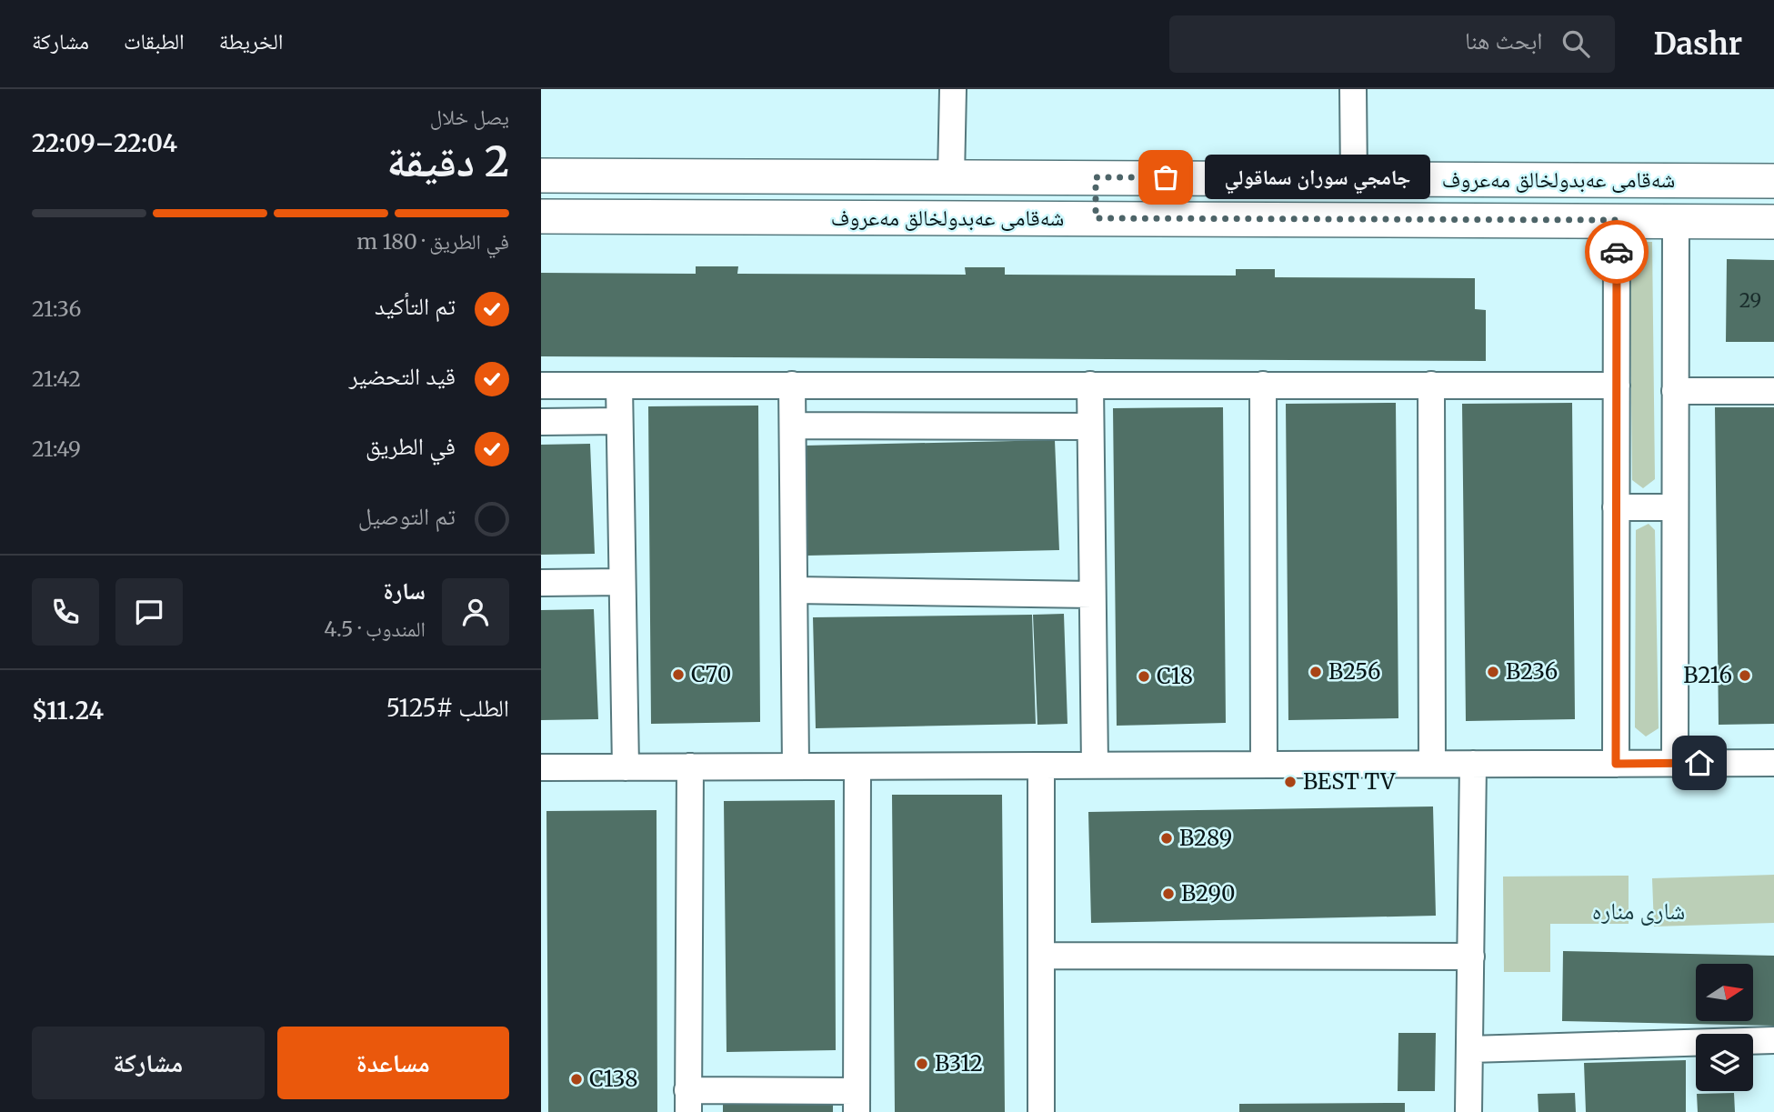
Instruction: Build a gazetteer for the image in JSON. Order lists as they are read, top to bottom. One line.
{"streets":{"main road":["شەقامی عەبدولخالق مەعروف"]},"districts":["شاری منارە"],"places":["جامجي سوران سماقولي","B256","B236","C70","B216","C18","BEST TV","B289","B290","B312","C138"],"house_numbers":["29"],"north":"right","page":{"header":"Dashr","search":"ابحث هنا","nav":["الخريطة","الطبقات","مشاركة"],"heading":["2 دقيقة","يصل خلال","22:04–22:09"],"panel":["سارة","المندوب · 4.5","الطلب #5125","$11.24"],"bubble":"جامجي سوران سماقولي","bar":"في الطريق · 180 m","list":[["تم التأكيد","21:36"],["قيد التحضير","21:42"],["في الطريق","21:49"],"تم التوصيل"],"buttons":["مساعدة","مشاركة"]}}
